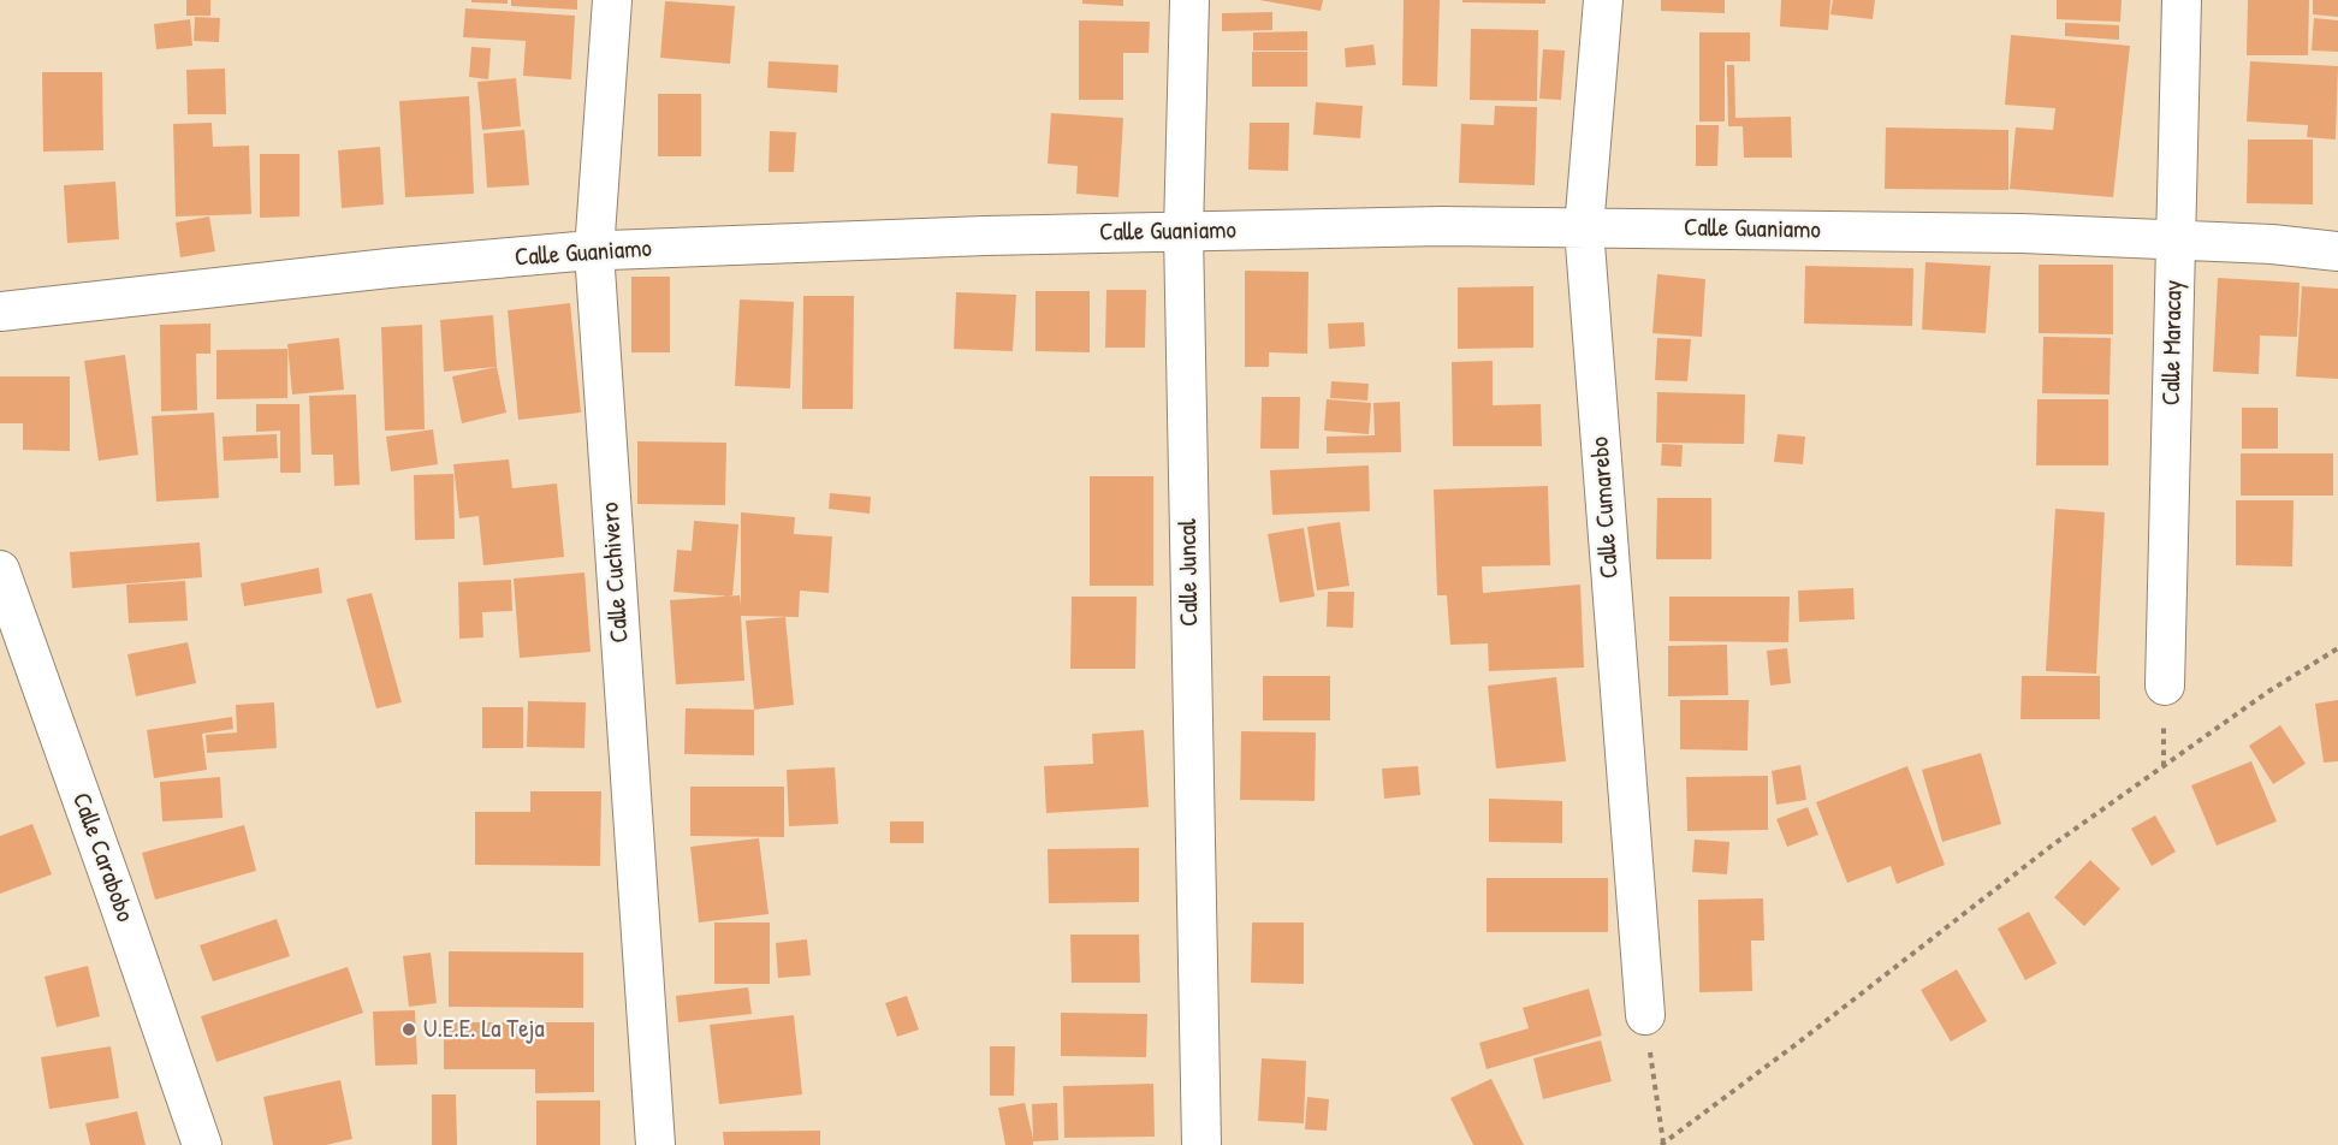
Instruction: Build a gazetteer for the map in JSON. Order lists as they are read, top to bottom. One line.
{"streets":{"street":["Calle Guaniamo","Calle Maracay","Calle Cumarebo","Calle Cuchivero","Calle Juncal","Calle Carabobo"]},"crossings":[["Calle Guaniamo","Calle Maracay"],["Calle Guaniamo","Calle Cumarebo"],["Calle Guaniamo","Calle Cuchivero"],["Calle Guaniamo","Calle Juncal"]],"places":["U.E.E. La Teja"]}
